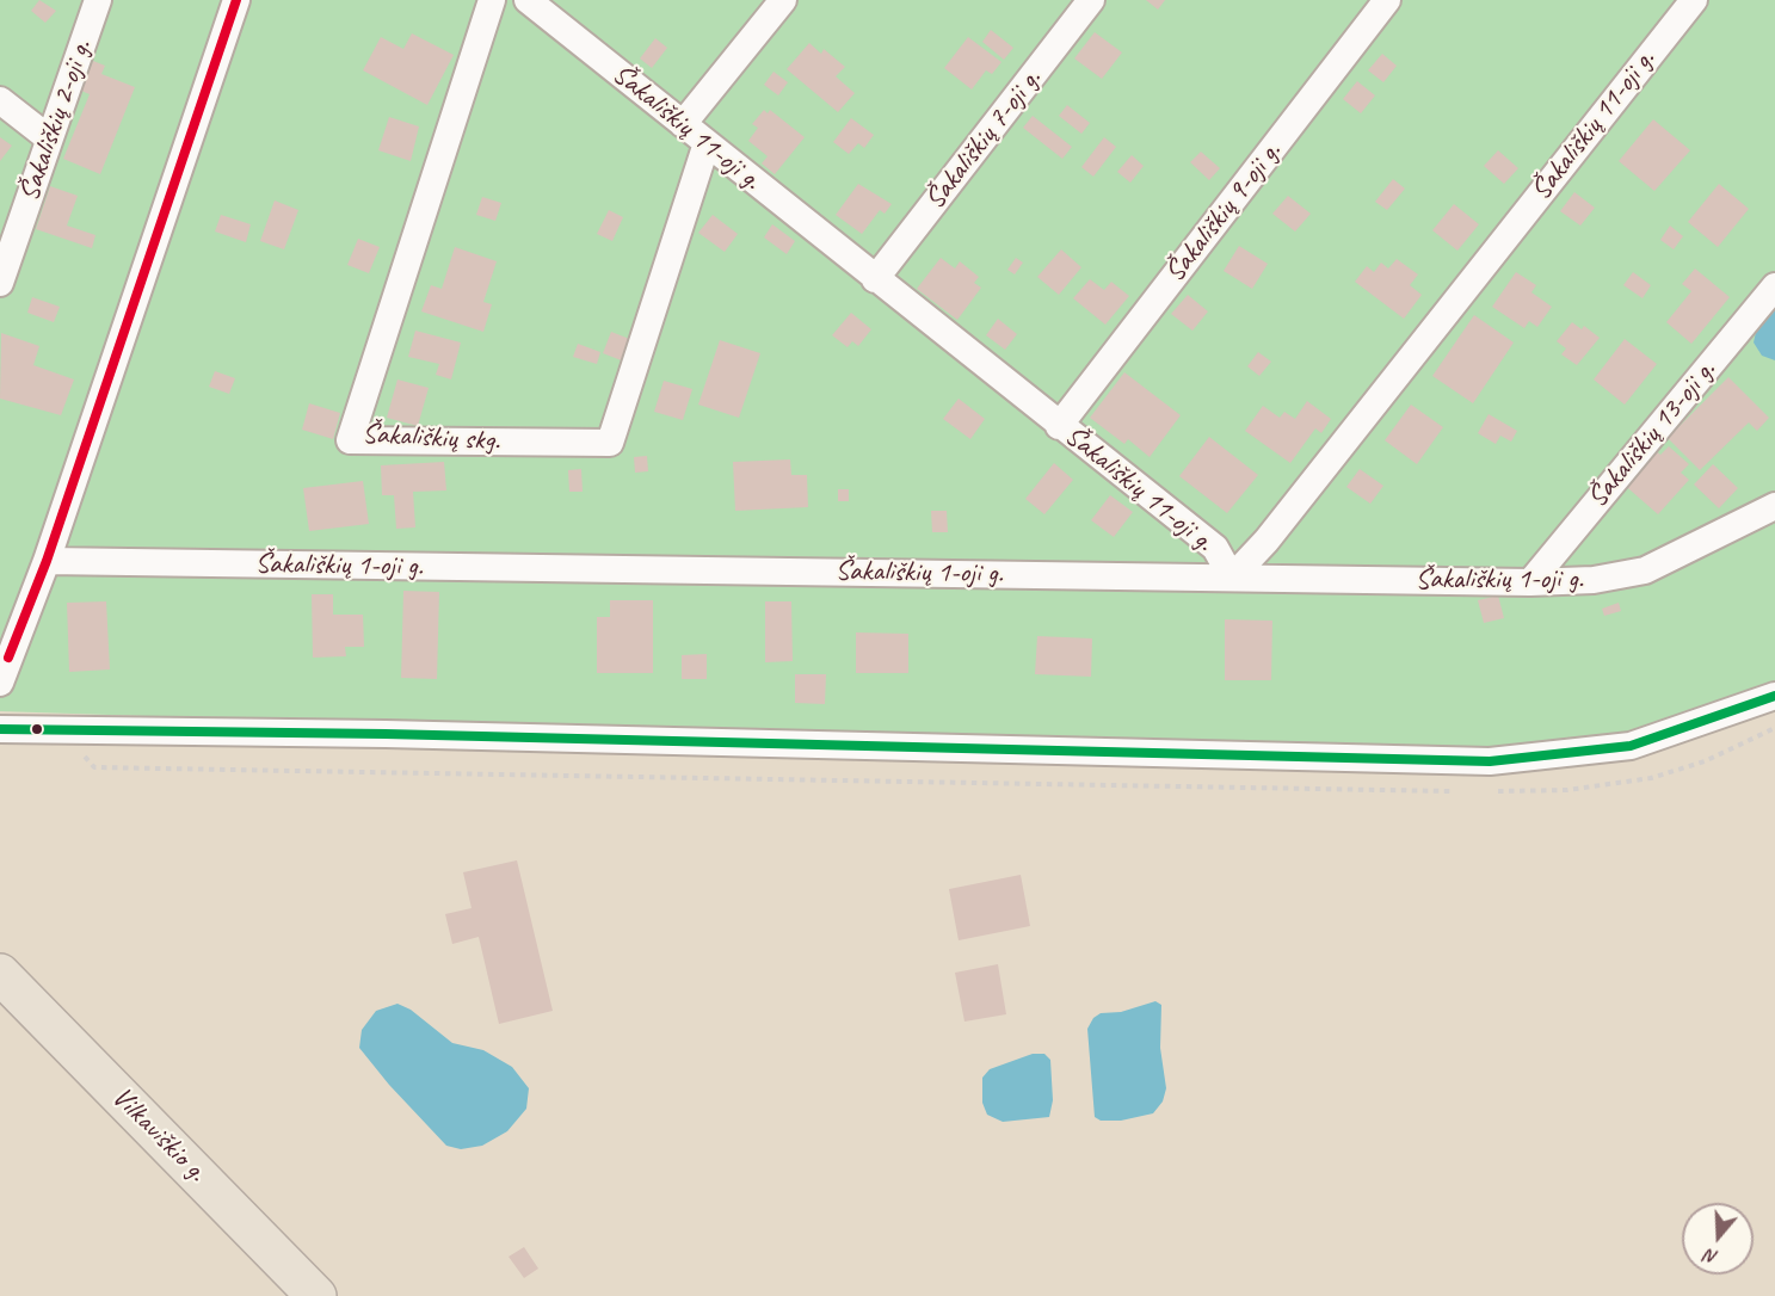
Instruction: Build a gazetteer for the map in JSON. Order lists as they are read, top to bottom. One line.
{"streets":{"highway":["Vilkaviškio g."],"street":["Šakališkių 2-oji g.","Šakališkių 11-oji g.","Šakališkių 7-oji g.","Šakališkių 9-oji g.","Šakališkių 13-oji g.","Šakališkių skg.","Šakališkių 1-oji g."]},"crossings":[["Šakališkių 11-oji g.","Šakališkių 7-oji g."],["Šakališkių 11-oji g.","Šakališkių 9-oji g."],["Šakališkių 11-oji g.","Šakališkių skg."],["Šakališkių 11-oji g.","Šakališkių 1-oji g."],["Šakališkių 13-oji g.","Šakališkių 1-oji g."]],"north":"bottom"}
